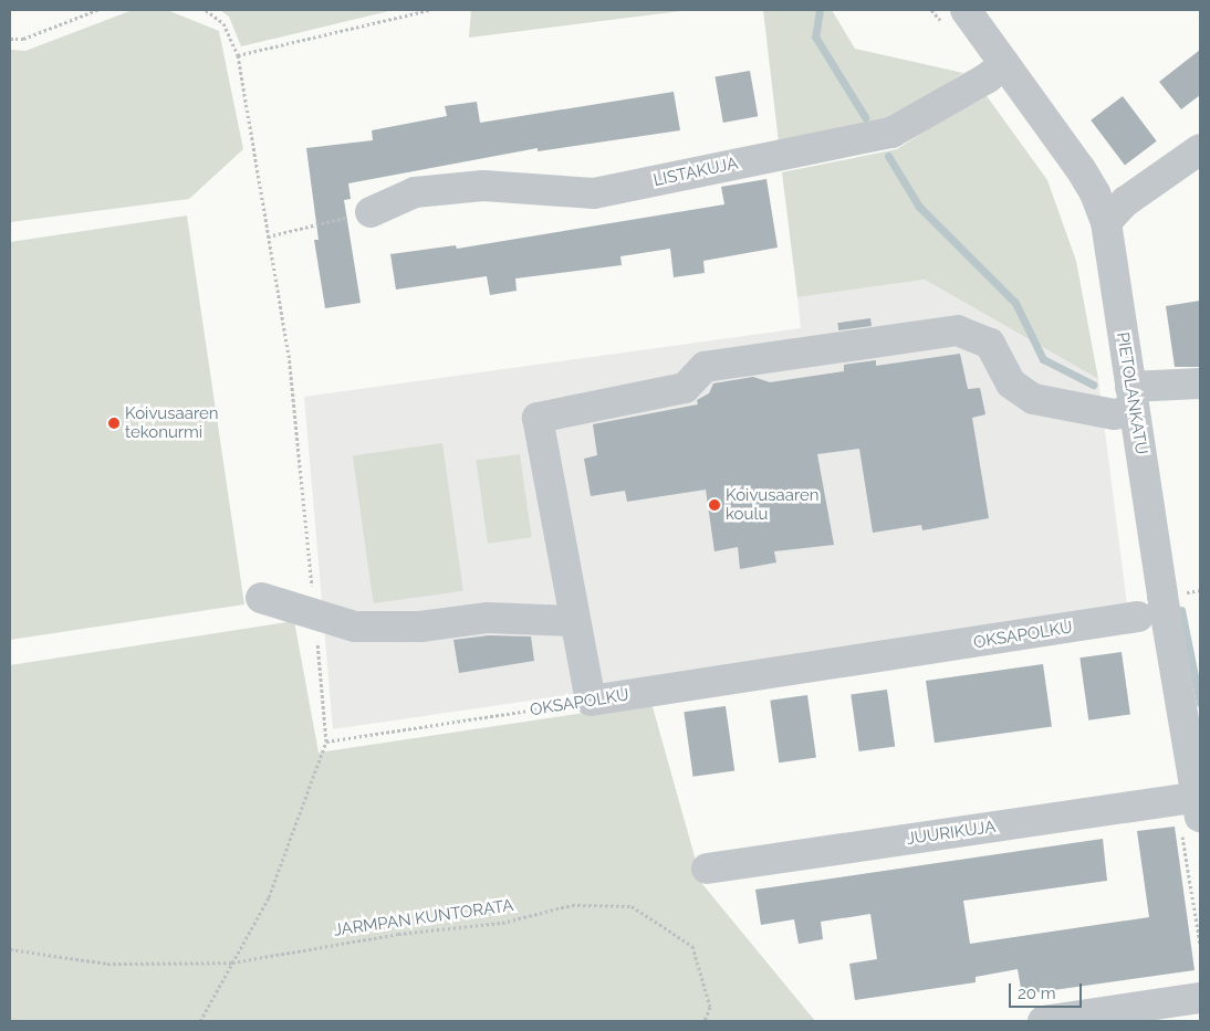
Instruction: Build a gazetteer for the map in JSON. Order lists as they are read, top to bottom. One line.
{"streets":{"street":["LISTAKUJA","PIETOLANKATU","OKSAPOLKU","JUURIKUJA"],"path":["JARMPAN KUNTORATA"]},"crossings":[["LISTAKUJA","PIETOLANKATU"],["PIETOLANKATU","JUURIKUJA"]],"places":["Koivusaaren tekonurmi","Koivusaaren koulu"],"scale_bar":"20 m"}
